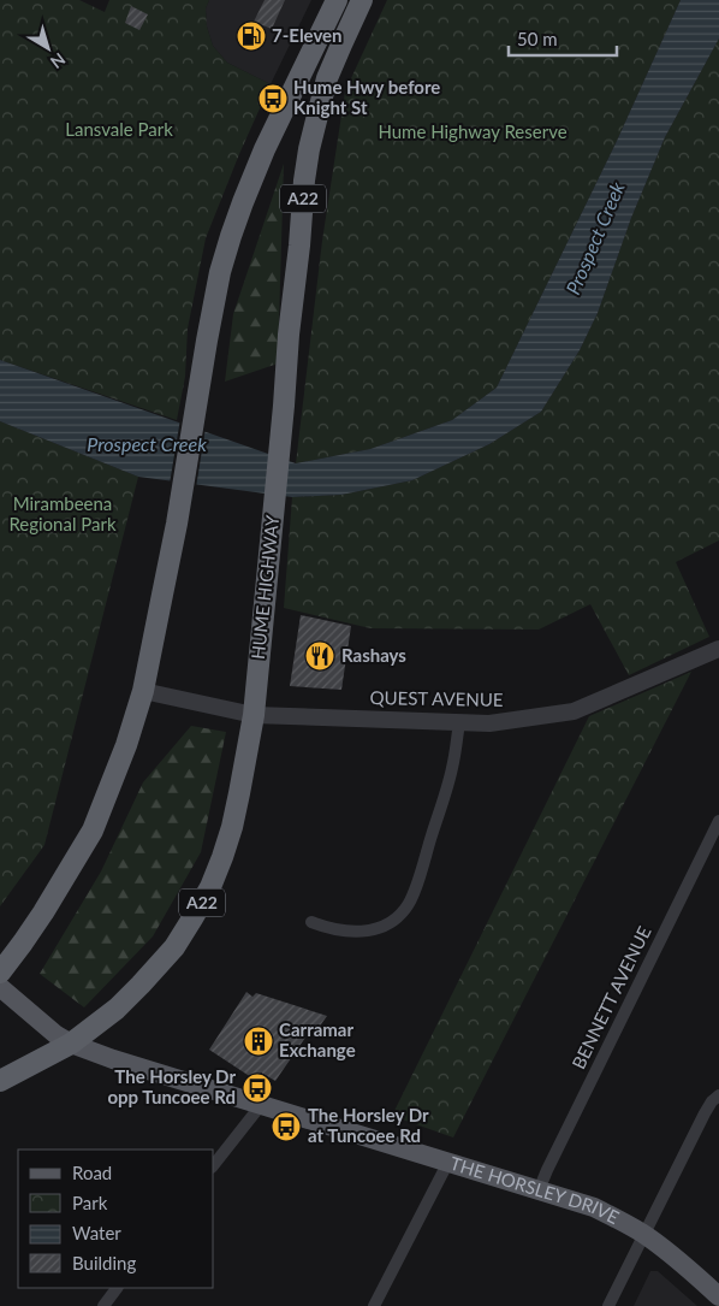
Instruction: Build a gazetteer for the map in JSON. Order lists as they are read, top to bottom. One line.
{"streets":{"highway":["A22","HUME HIGHWAY"],"main road":["THE HORSLEY DRIVE"],"street":["QUEST AVENUE","BENNETT AVENUE"]},"crossings":[["HUME HIGHWAY","QUEST AVENUE"],["HUME HIGHWAY","THE HORSLEY DRIVE"],["BENNETT AVENUE","THE HORSLEY DRIVE"]],"water":["Prospect Creek"],"parks":["Lansvale Park","Hume Highway Reserve","Mirambeena Regional Park"],"places":{"fuel station":["7-Eleven"],"bus stop":["Hume Hwy before Knight St","The Horsley Dr opp Tuncoee Rd","The Horsley Dr at Tuncoee Rd"],"restaurant":["Rashays"],"building":["Carramar Exchange"]},"legend":["Road","Park","Water","Building"],"scale_bar":"50 m","north":"bottom right"}
